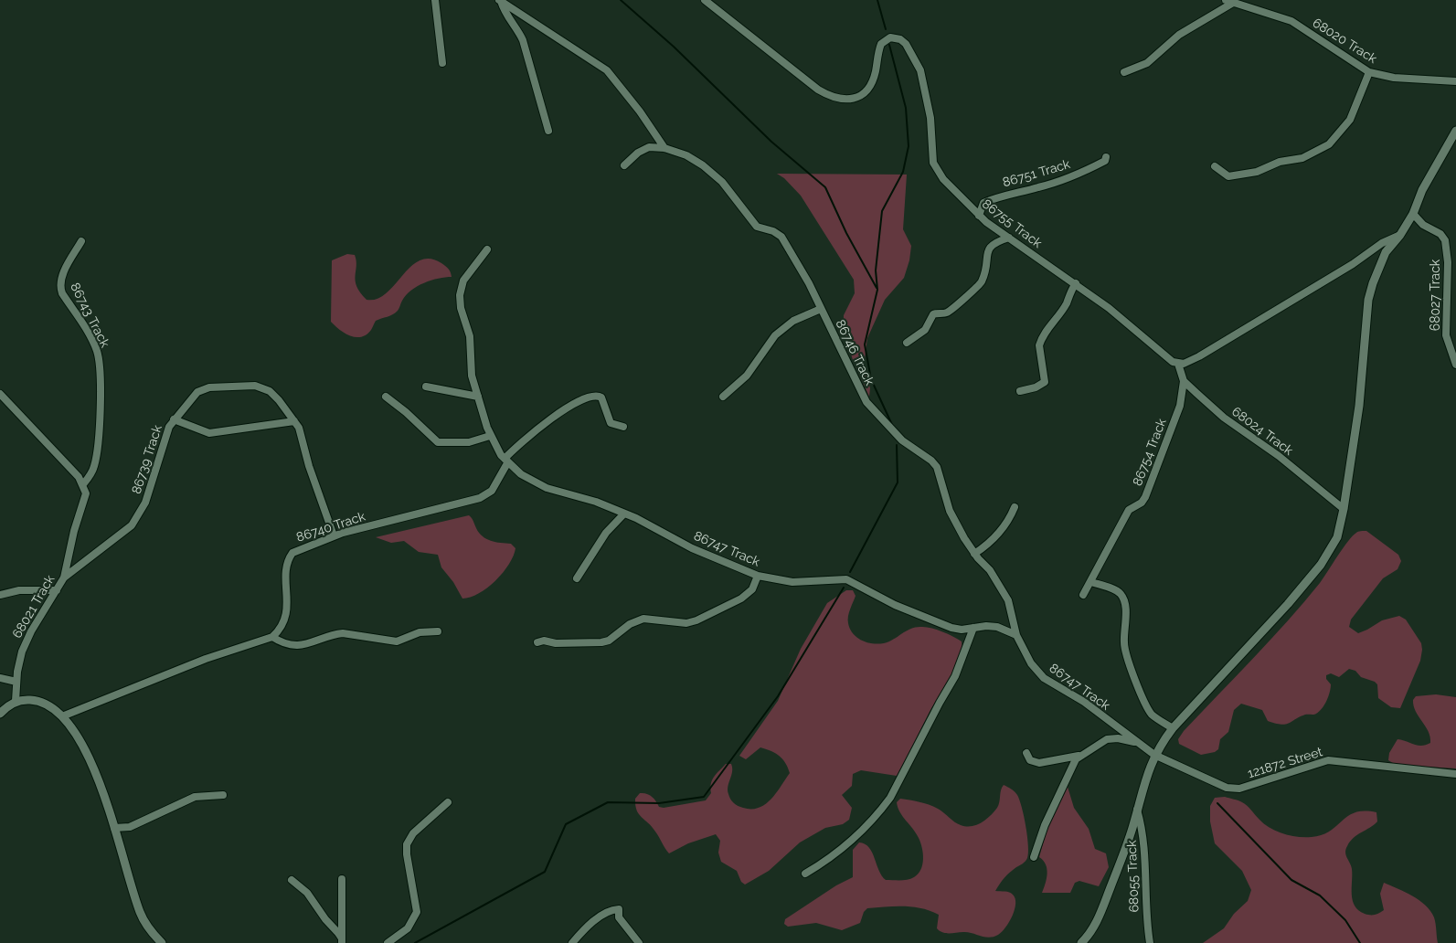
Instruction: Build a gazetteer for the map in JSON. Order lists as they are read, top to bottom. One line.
{"streets":{"street":["68020 Track","86751 Track","86755 Track","68027 Track","86743 Track","86746 Track","68024 Track","86754 Track","86739 Track","86740 Track","86747 Track","68021 Track","121872 Street","68055 Track"]},"crossings":[["86751 Track","86755 Track"],["86743 Track","68021 Track"],["86746 Track","86747 Track"],["68024 Track","86754 Track"],["86739 Track","86740 Track"],["86739 Track","68021 Track"],["86740 Track","86747 Track"],["86747 Track","121872 Street"]]}
